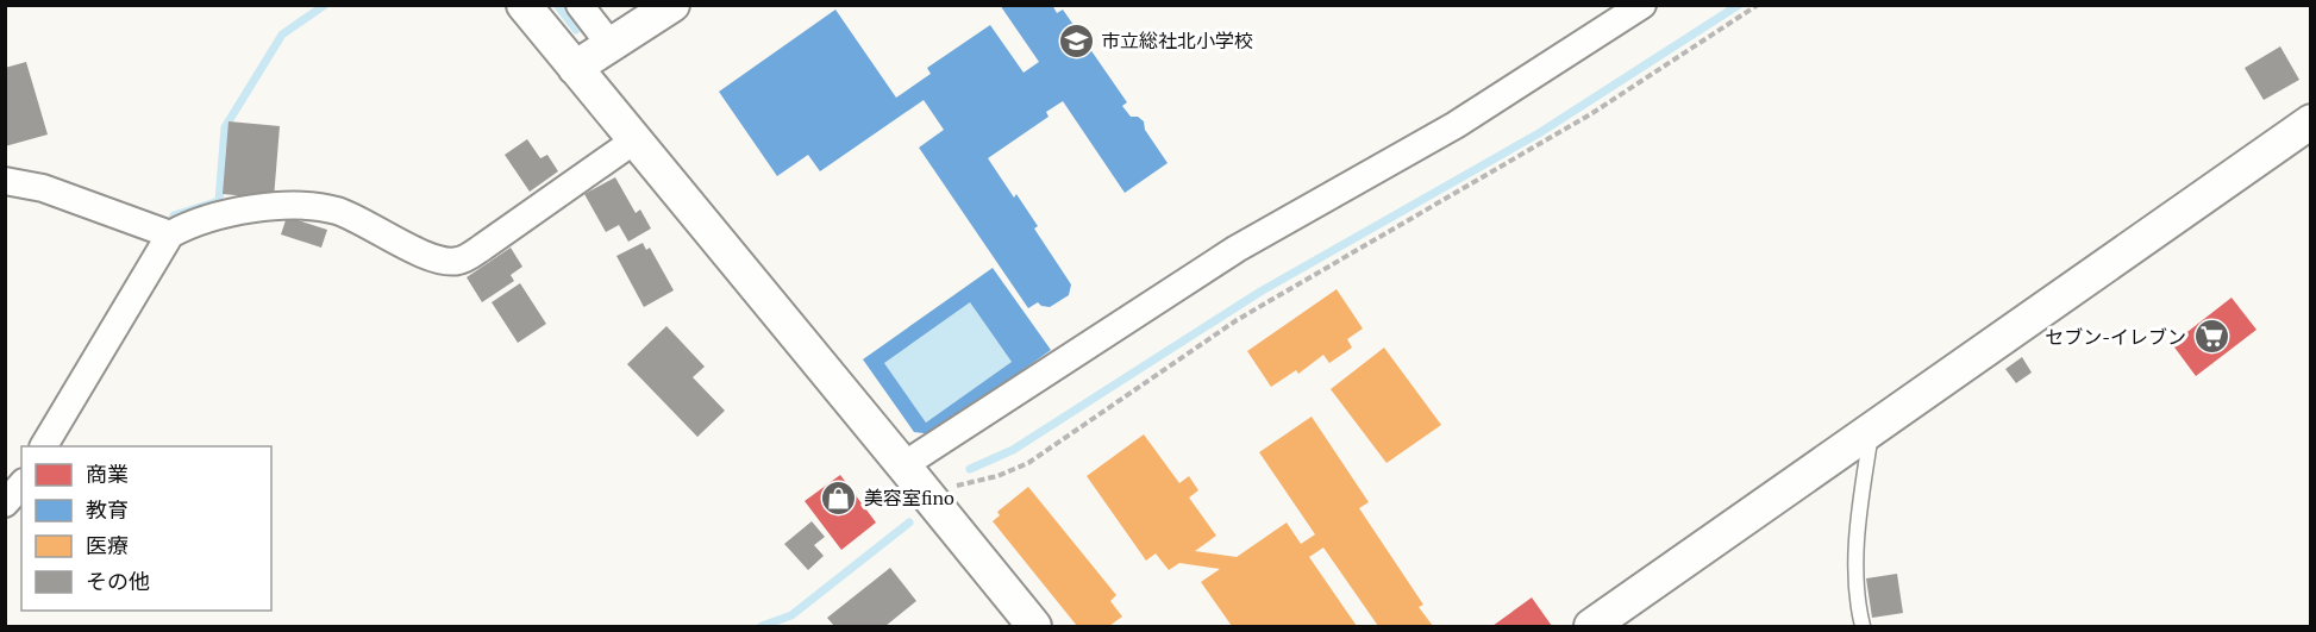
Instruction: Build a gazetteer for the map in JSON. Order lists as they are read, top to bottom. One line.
{"places":{"school or university":["市立総社北小学校"],"supermarket":["セブン-イレブン"],"shop":["美容室fino"]},"legend":["商業","教育","医療","その他"]}
